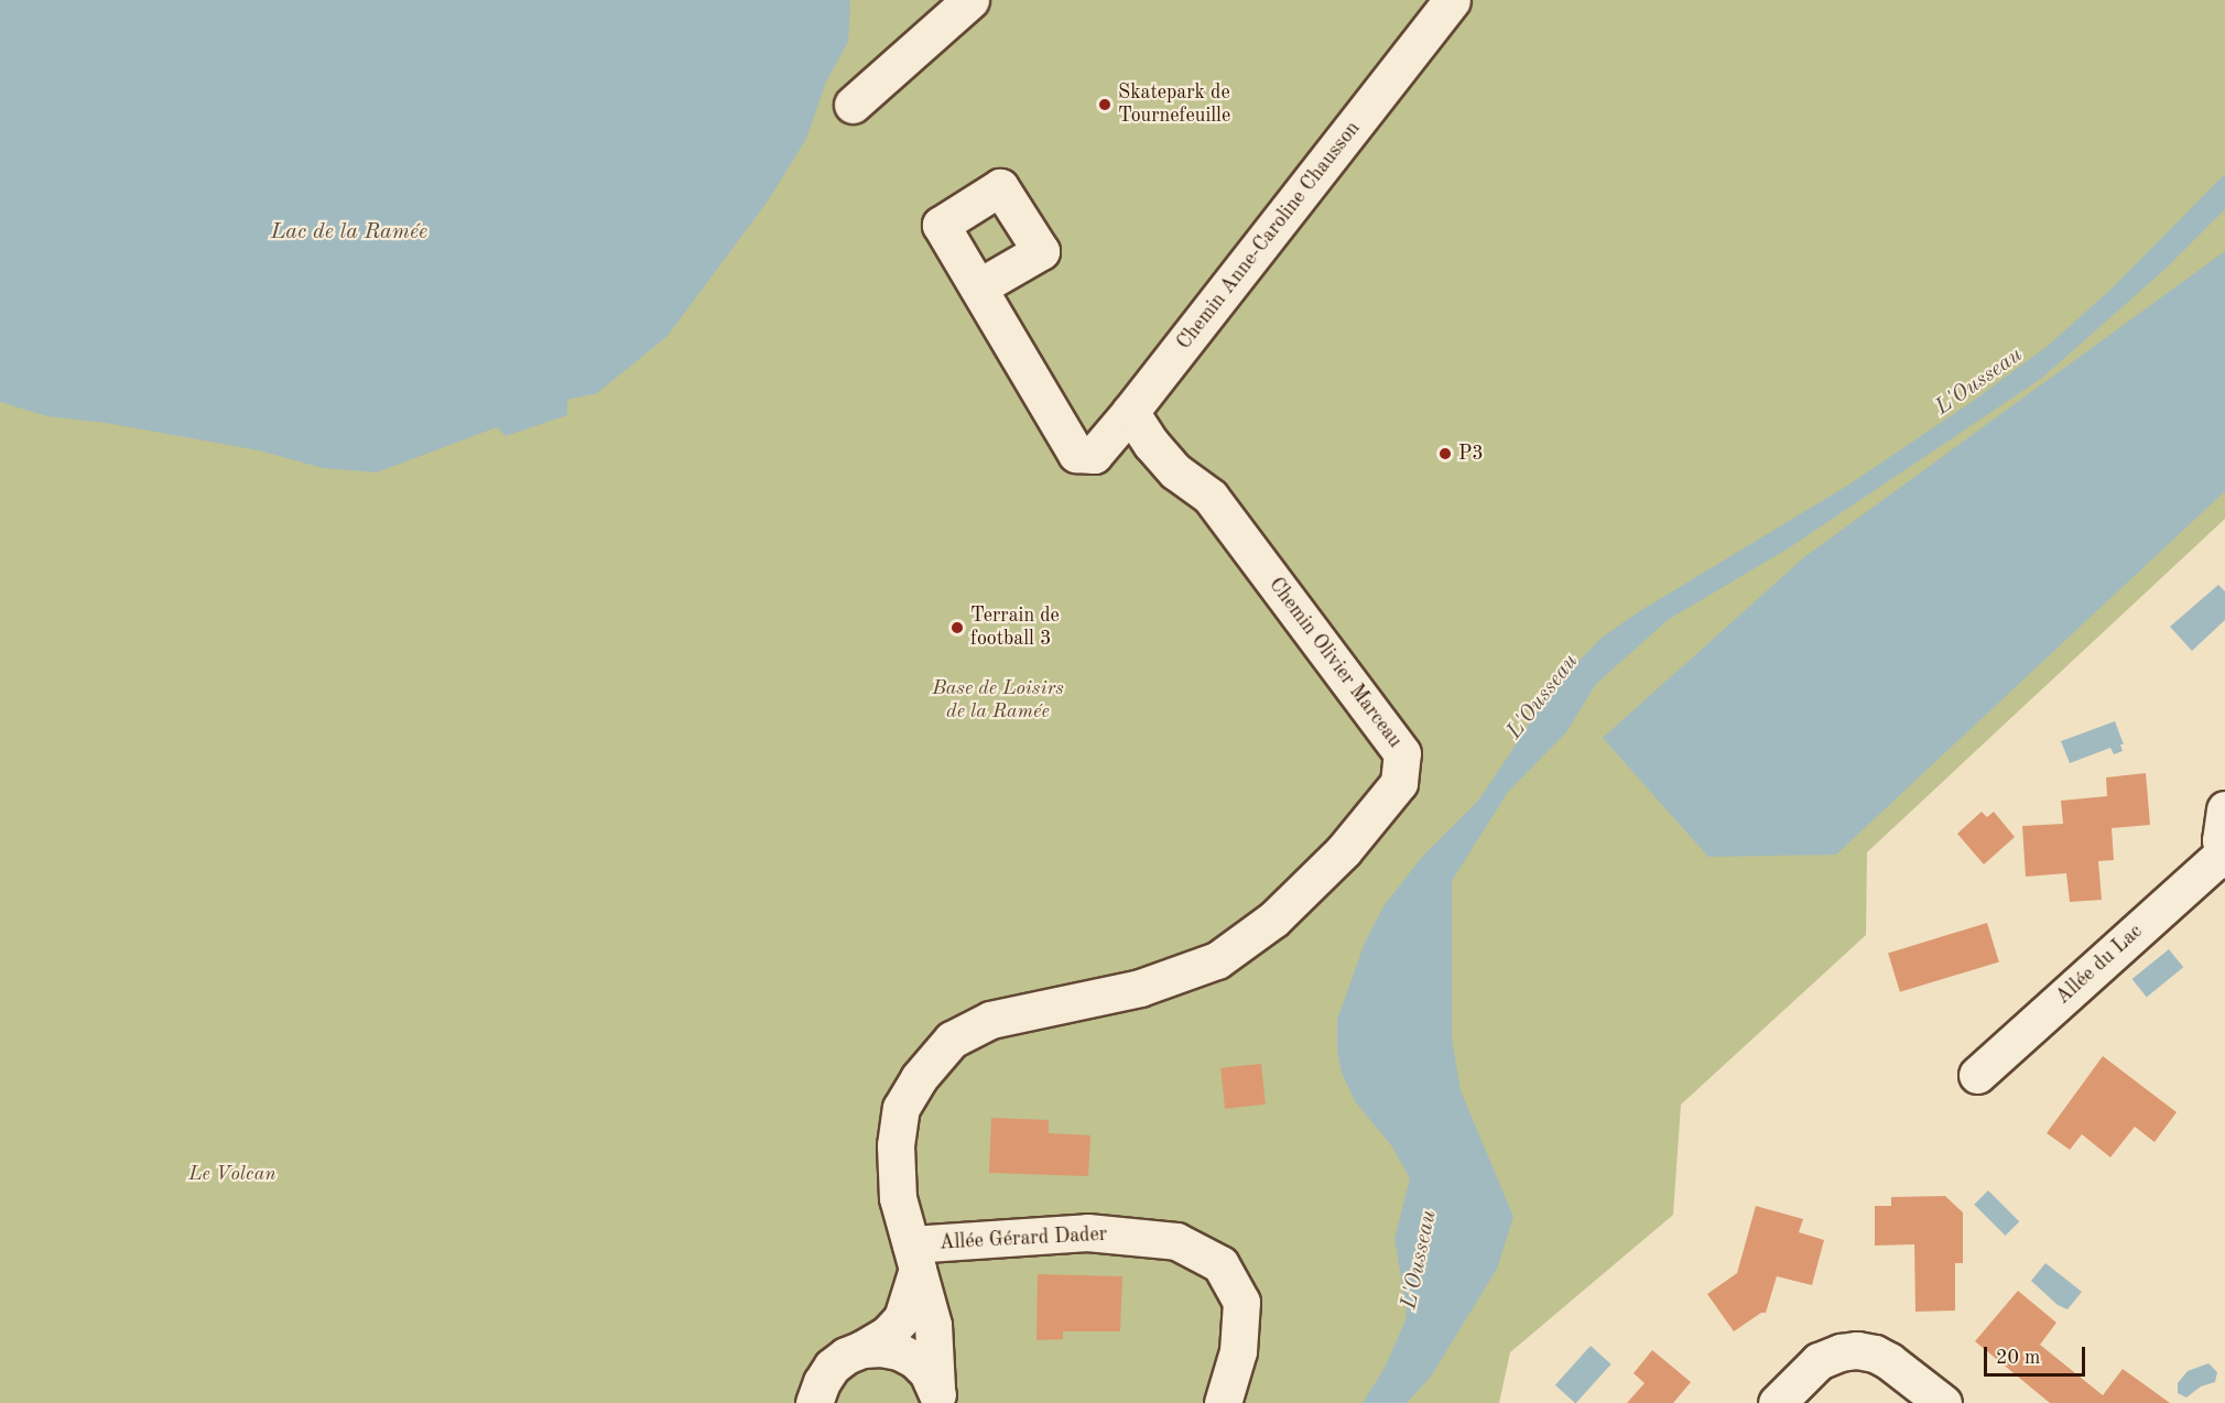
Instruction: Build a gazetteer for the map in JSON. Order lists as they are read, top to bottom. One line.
{"streets":{"street":["Chemin Anne-Caroline Chausson","Chemin Olivier Marceau","Allée du Lac","Allée Gérard Dader"]},"crossings":[["Chemin Anne-Caroline Chausson","Chemin Olivier Marceau"],["Chemin Olivier Marceau","Allée Gérard Dader"]],"water":["Lac de la Ramée","L'Ousseau"],"parks":["Base de Loisirs de la Ramée","Le Volcan"],"places":["Skatepark de Tournefeuille","P3","Terrain de football 3"],"scale_bar":"20 m"}
